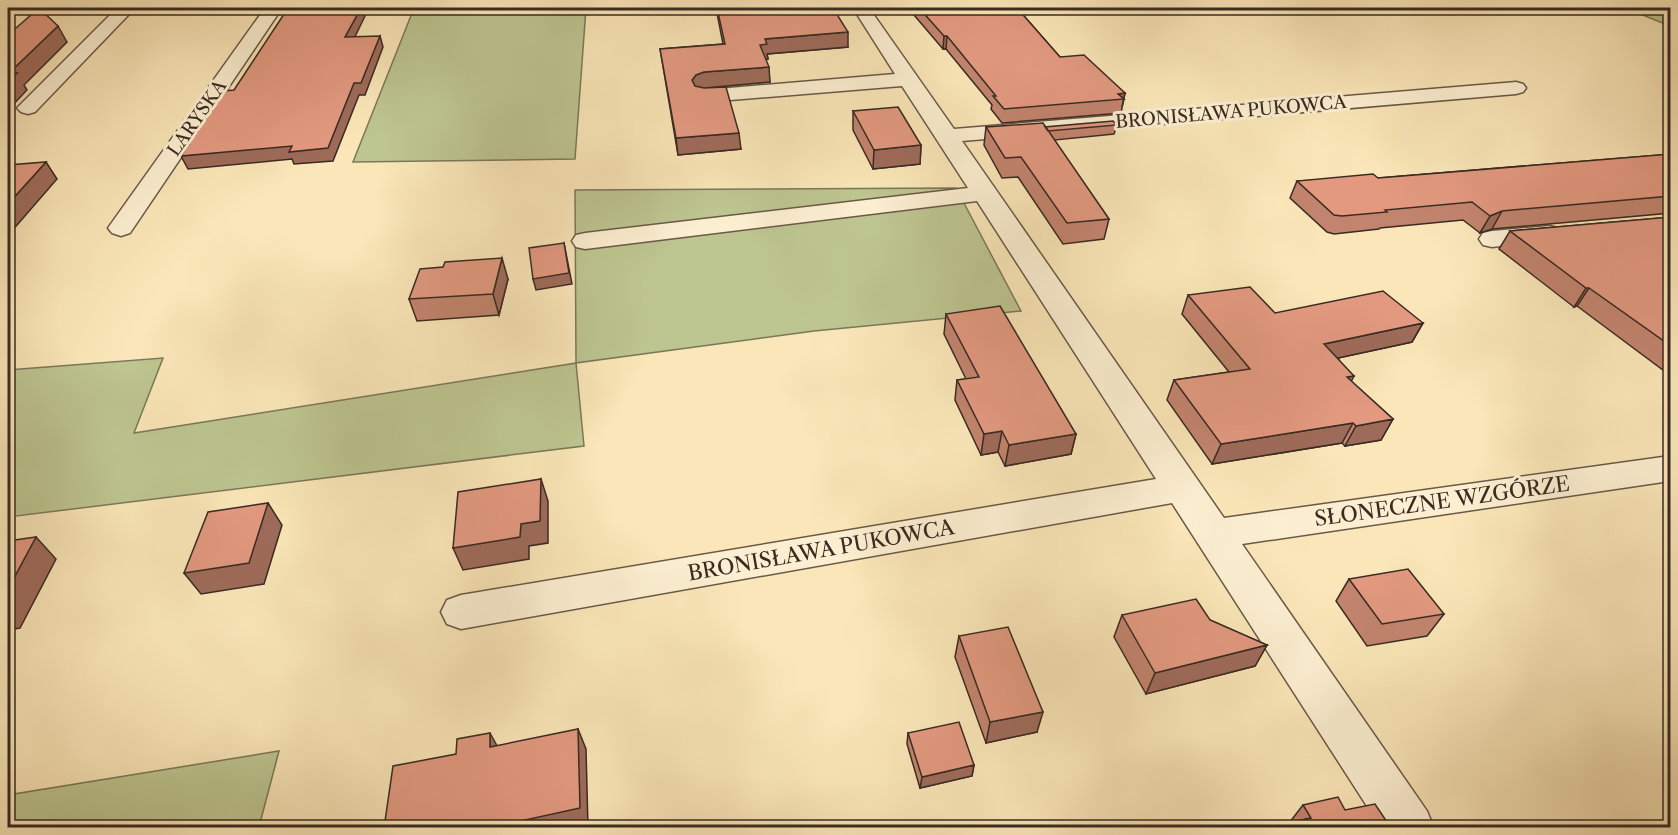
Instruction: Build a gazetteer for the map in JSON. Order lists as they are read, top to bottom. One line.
{"streets":{"street":["BRONISŁAWA PUKOWCA","LARYSKA","SŁONECZNE WZGÓRZE"]}}
